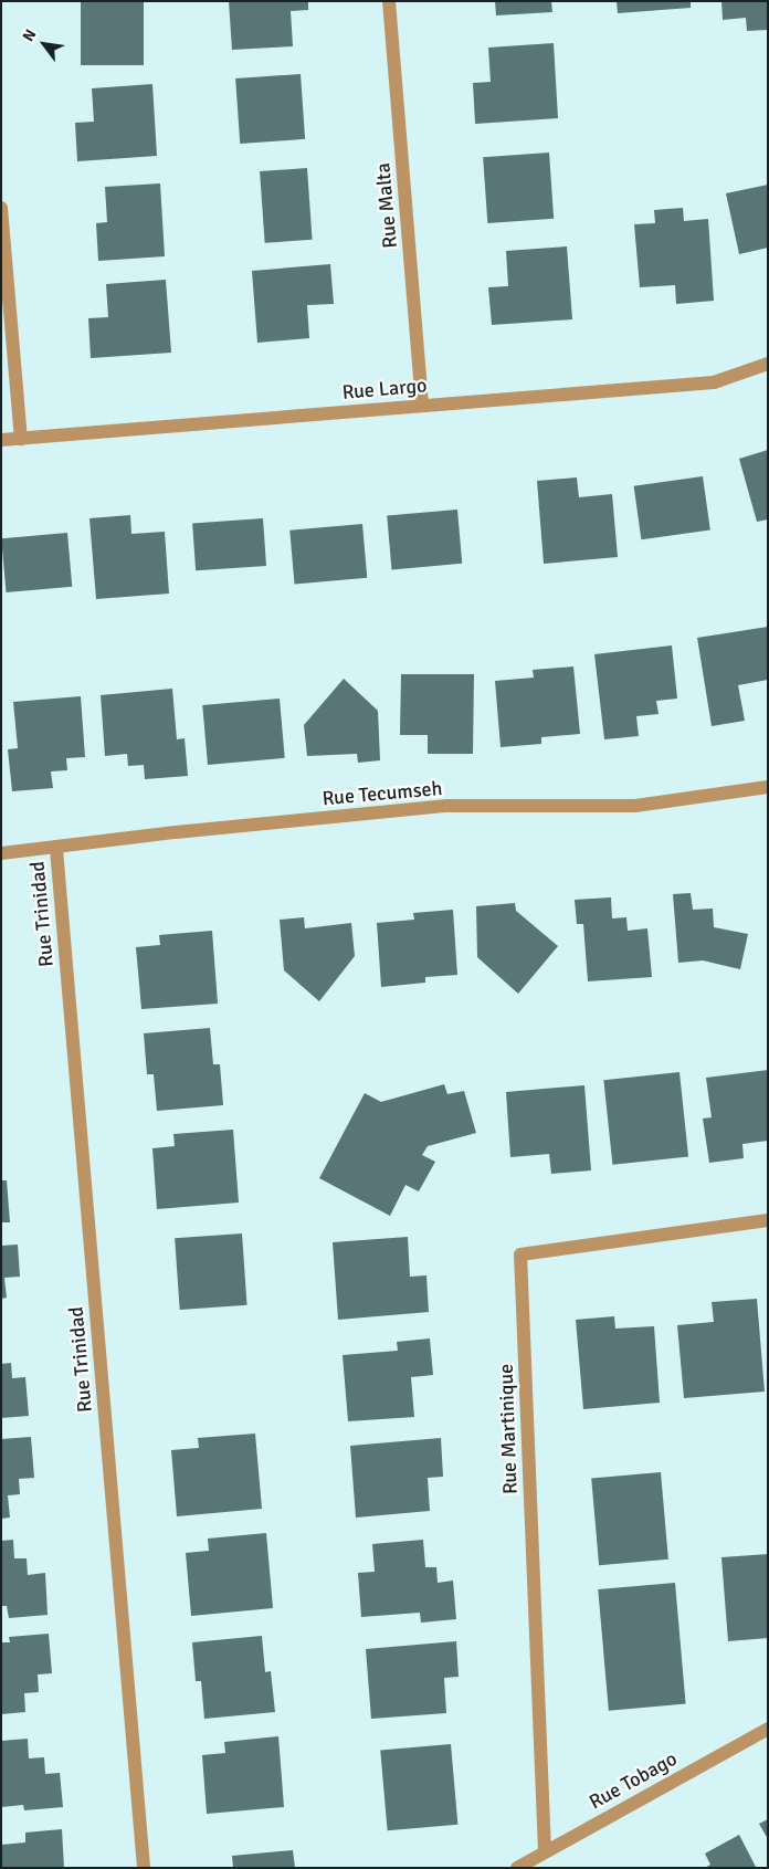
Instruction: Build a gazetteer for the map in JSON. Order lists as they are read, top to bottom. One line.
{"streets":{"street":["Rue Malta","Rue Largo","Rue Tecumseh","Rue Trinidad","Rue Martinique","Rue Tobago"]},"crossings":[["Rue Malta","Rue Largo"],["Rue Tecumseh","Rue Trinidad"],["Rue Martinique","Rue Tobago"]],"north":"top left"}
